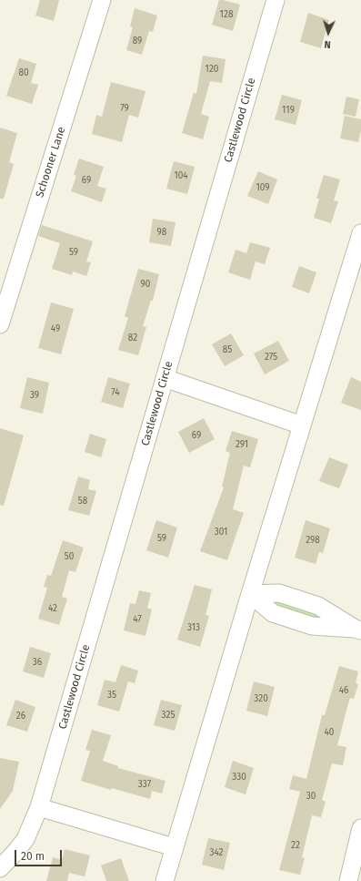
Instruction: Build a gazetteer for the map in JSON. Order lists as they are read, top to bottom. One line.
{"streets":{"street":["Castlewood Circle","Schooner Lane"]},"house_numbers":["128","89","120","80","79","119","104","69","109","98","59","90","49","82","85","275","74","39","69","291","58","301","59","298","50","42","47","313","36","46","35","320","325","26","40","330","337","30","22","342"],"scale_bar":"20 m","north":"bottom"}
